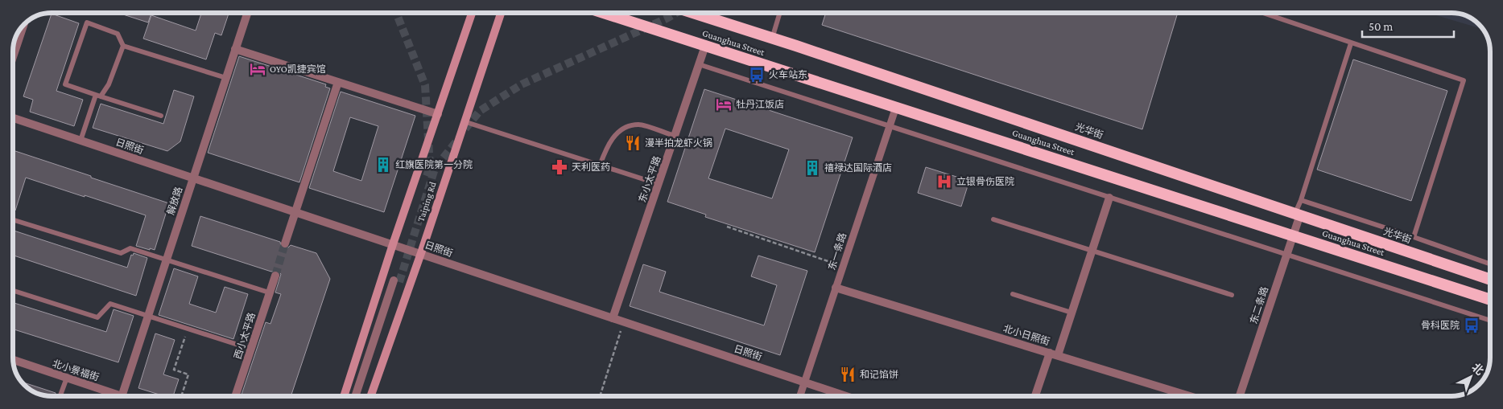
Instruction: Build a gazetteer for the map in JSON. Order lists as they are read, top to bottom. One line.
{"streets":{"highway":["Guanghua Street","光华街"],"main road":["Taiping Rd"],"street":["日照街","东小太平路","解放路","东一条路","东二条路","北小日照街","西小太平路","北小景福街"]},"crossings":[["Guanghua Street","东小太平路"],["Guanghua Street","东一条路"],["Guanghua Street","东二条路"],["光华街","东二条路"],["日照街","东小太平路"],["日照街","解放路"],["日照街","Taiping Rd"],["日照街","东一条路"],["东一条路","北小日照街"]],"places":{"hotel":["OYO凯捷宾馆","牡丹江饭店"],"bus stop":["火车站东","骨科医院"],"restaurant":["漫半拍龙虾火锅","和记馅饼"],"building":["红旗医院第一分院","禧禄达国际酒店"],"pharmacy":["天利医药"],"hospital":["立银骨伤医院"]},"scale_bar":"50 m","north":"top right"}
